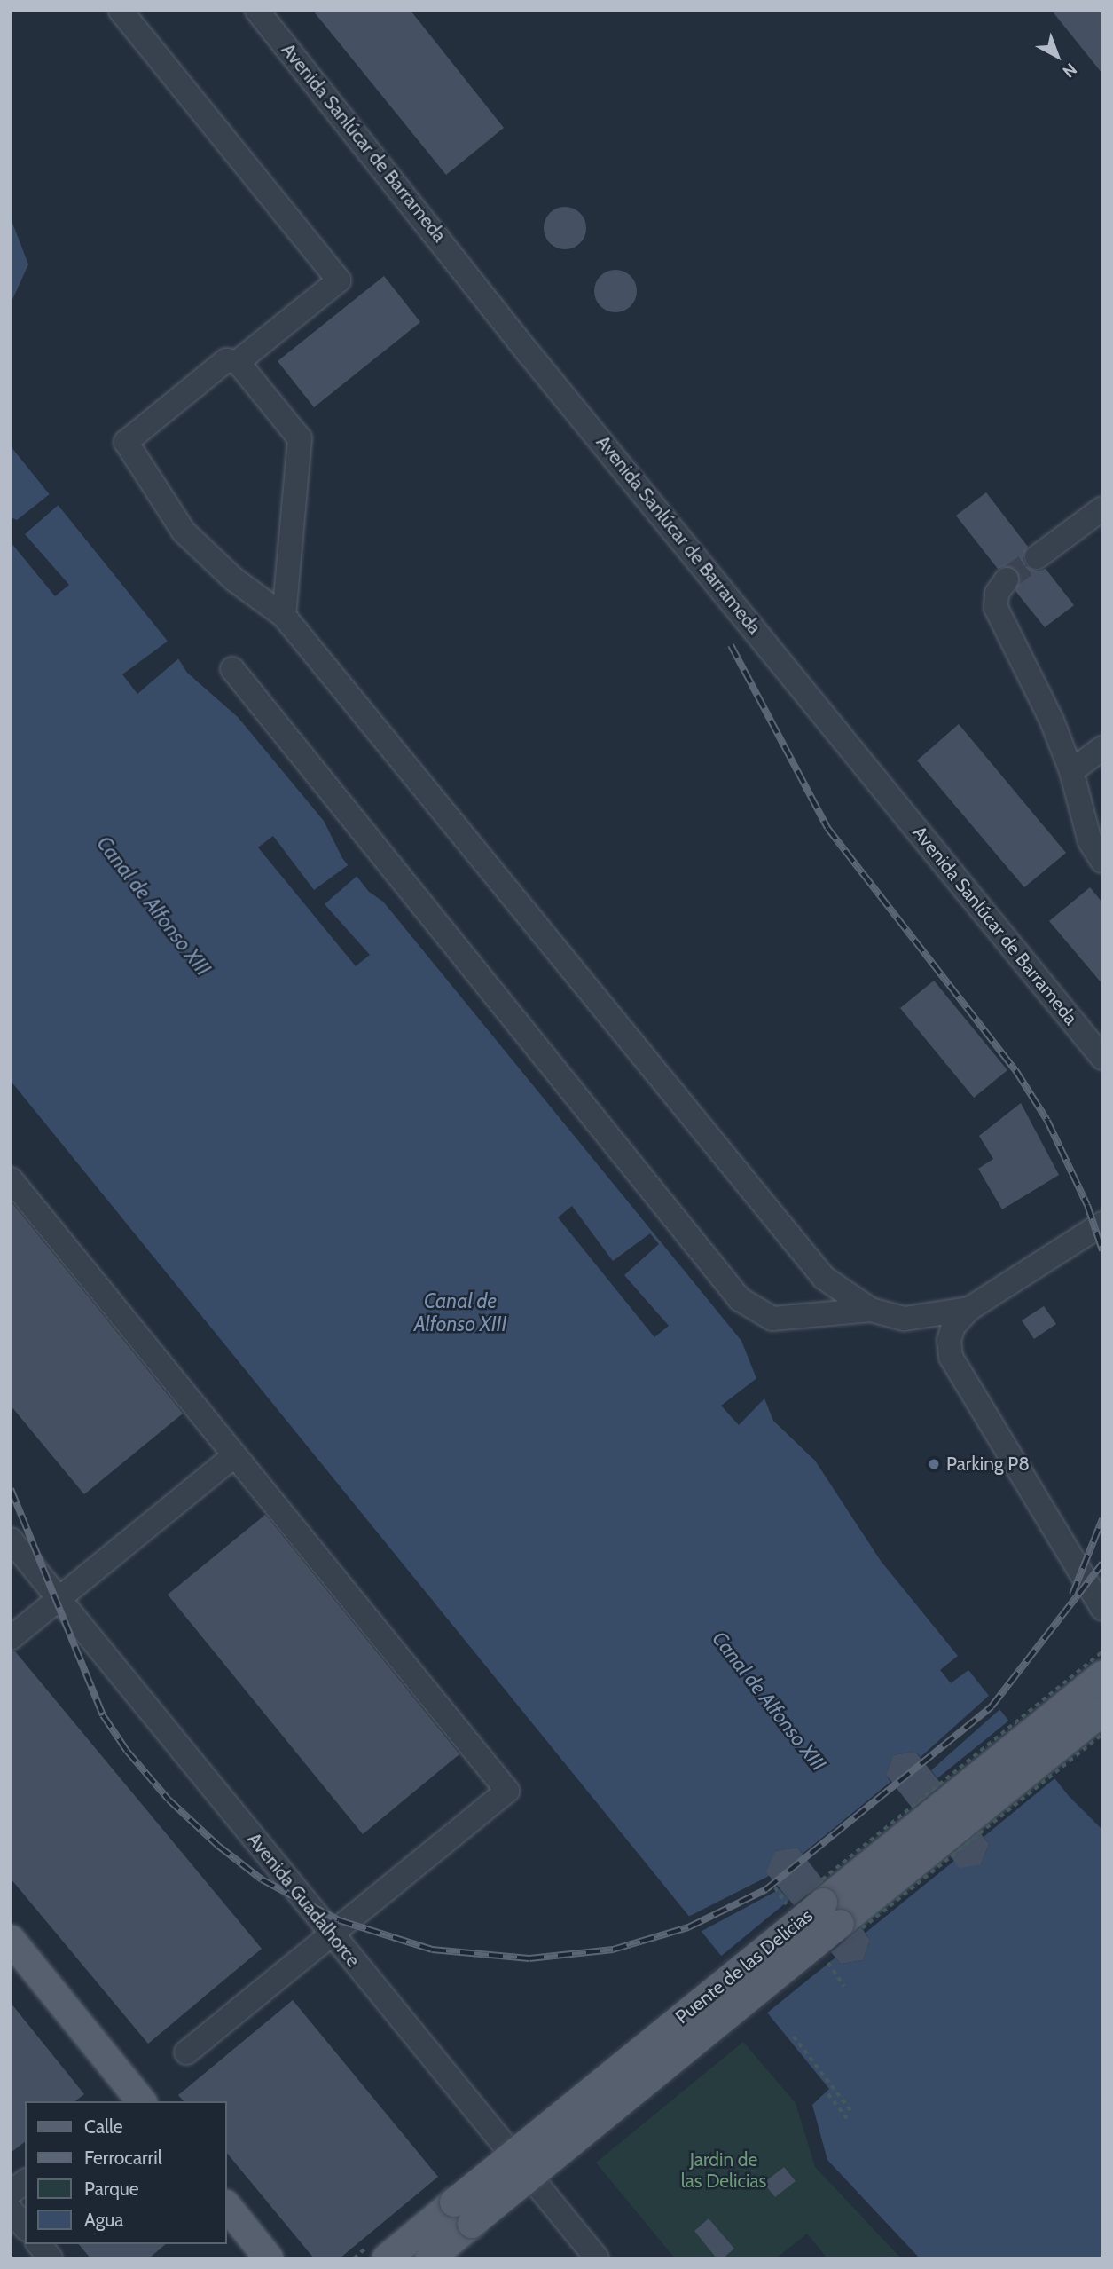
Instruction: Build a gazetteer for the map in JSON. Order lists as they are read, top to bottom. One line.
{"streets":{"main road":["Puente de las Delicias"],"street":["Avenida Sanlúcar de Barrameda","Avenida Guadalhorce"]},"water":["Canal de Alfonso XIII"],"parks":["Jardin de las Delicias"],"places":["Parking P8"],"legend":["Calle","Ferrocarril","Parque","Agua"],"north":"bottom right"}
